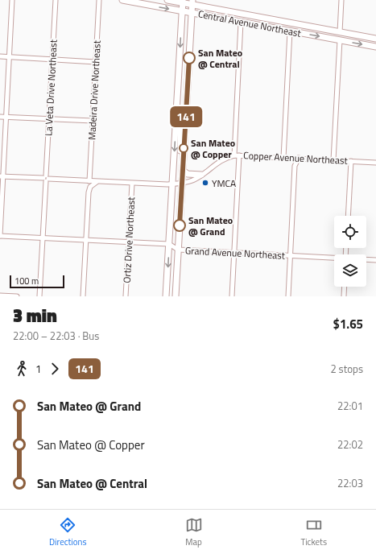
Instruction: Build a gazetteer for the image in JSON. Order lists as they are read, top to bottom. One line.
{"streets":{"main road":["Central Avenue Northeast"],"street":["La Veta Drive Northeast","Madeira Drive Northeast","Copper Avenue Northeast","Ortiz Drive Northeast","Grand Avenue Northeast"]},"crossings":[["La Veta Drive Northeast","Copper Avenue Northeast"],["La Veta Drive Northeast","Grand Avenue Northeast"],["Madeira Drive Northeast","Copper Avenue Northeast"],["Copper Avenue Northeast","Ortiz Drive Northeast"],["Ortiz Drive Northeast","Grand Avenue Northeast"]],"places":["San Mateo @ Central","San Mateo @ Copper","YMCA","San Mateo @ Grand"],"lines":["bus line 141"],"scale_bar":"100 m","page":{"on_map":"141","scale":"100 m","heading":["3 min","22:00 – 22:03 · Bus","$1.65"],"legs":["1","141","2 stops"],"list":[{"name":"San Mateo @ Grand","value":"22:01"},{"name":"San Mateo @ Copper","value":"22:02"},{"name":"San Mateo @ Central","value":"22:03"}],"tabs":["Directions","Map","Tickets"]}}
